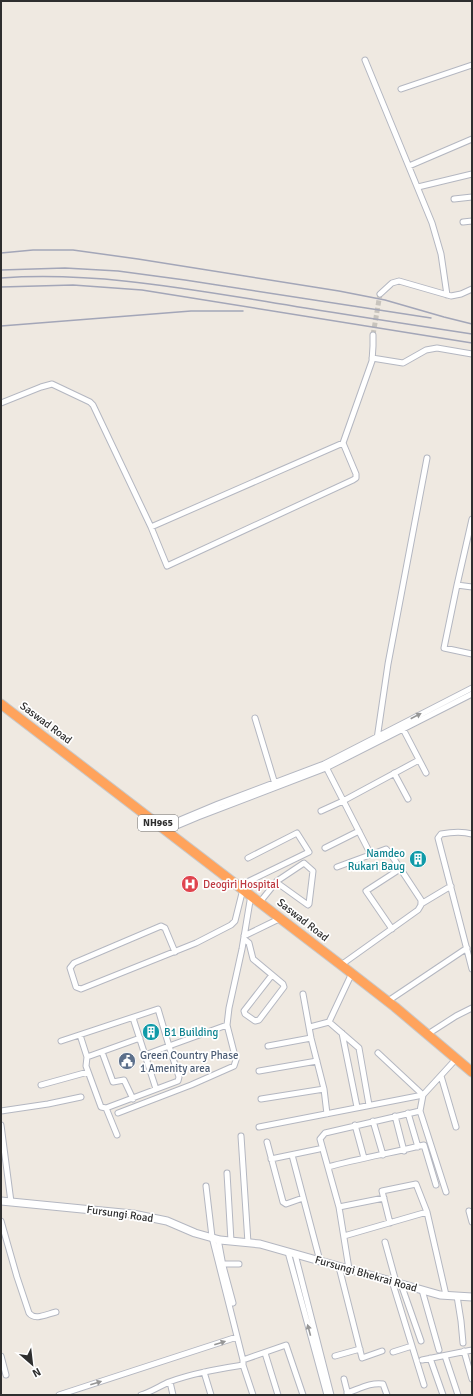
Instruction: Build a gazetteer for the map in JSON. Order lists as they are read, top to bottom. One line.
{"streets":{"highway":["Saswad Road","NH965"],"street":["Fursungi Road","Fursungi Bhekrai Road"]},"crossings":[["Fursungi Road","Fursungi Bhekrai Road"]],"places":{"building":["Namdeo Rukari Baug","B1 Building"],"hospital":["Deogiri Hospital"],"public building":["Green Country Phase 1 Amenity area"]},"north":"bottom right"}
